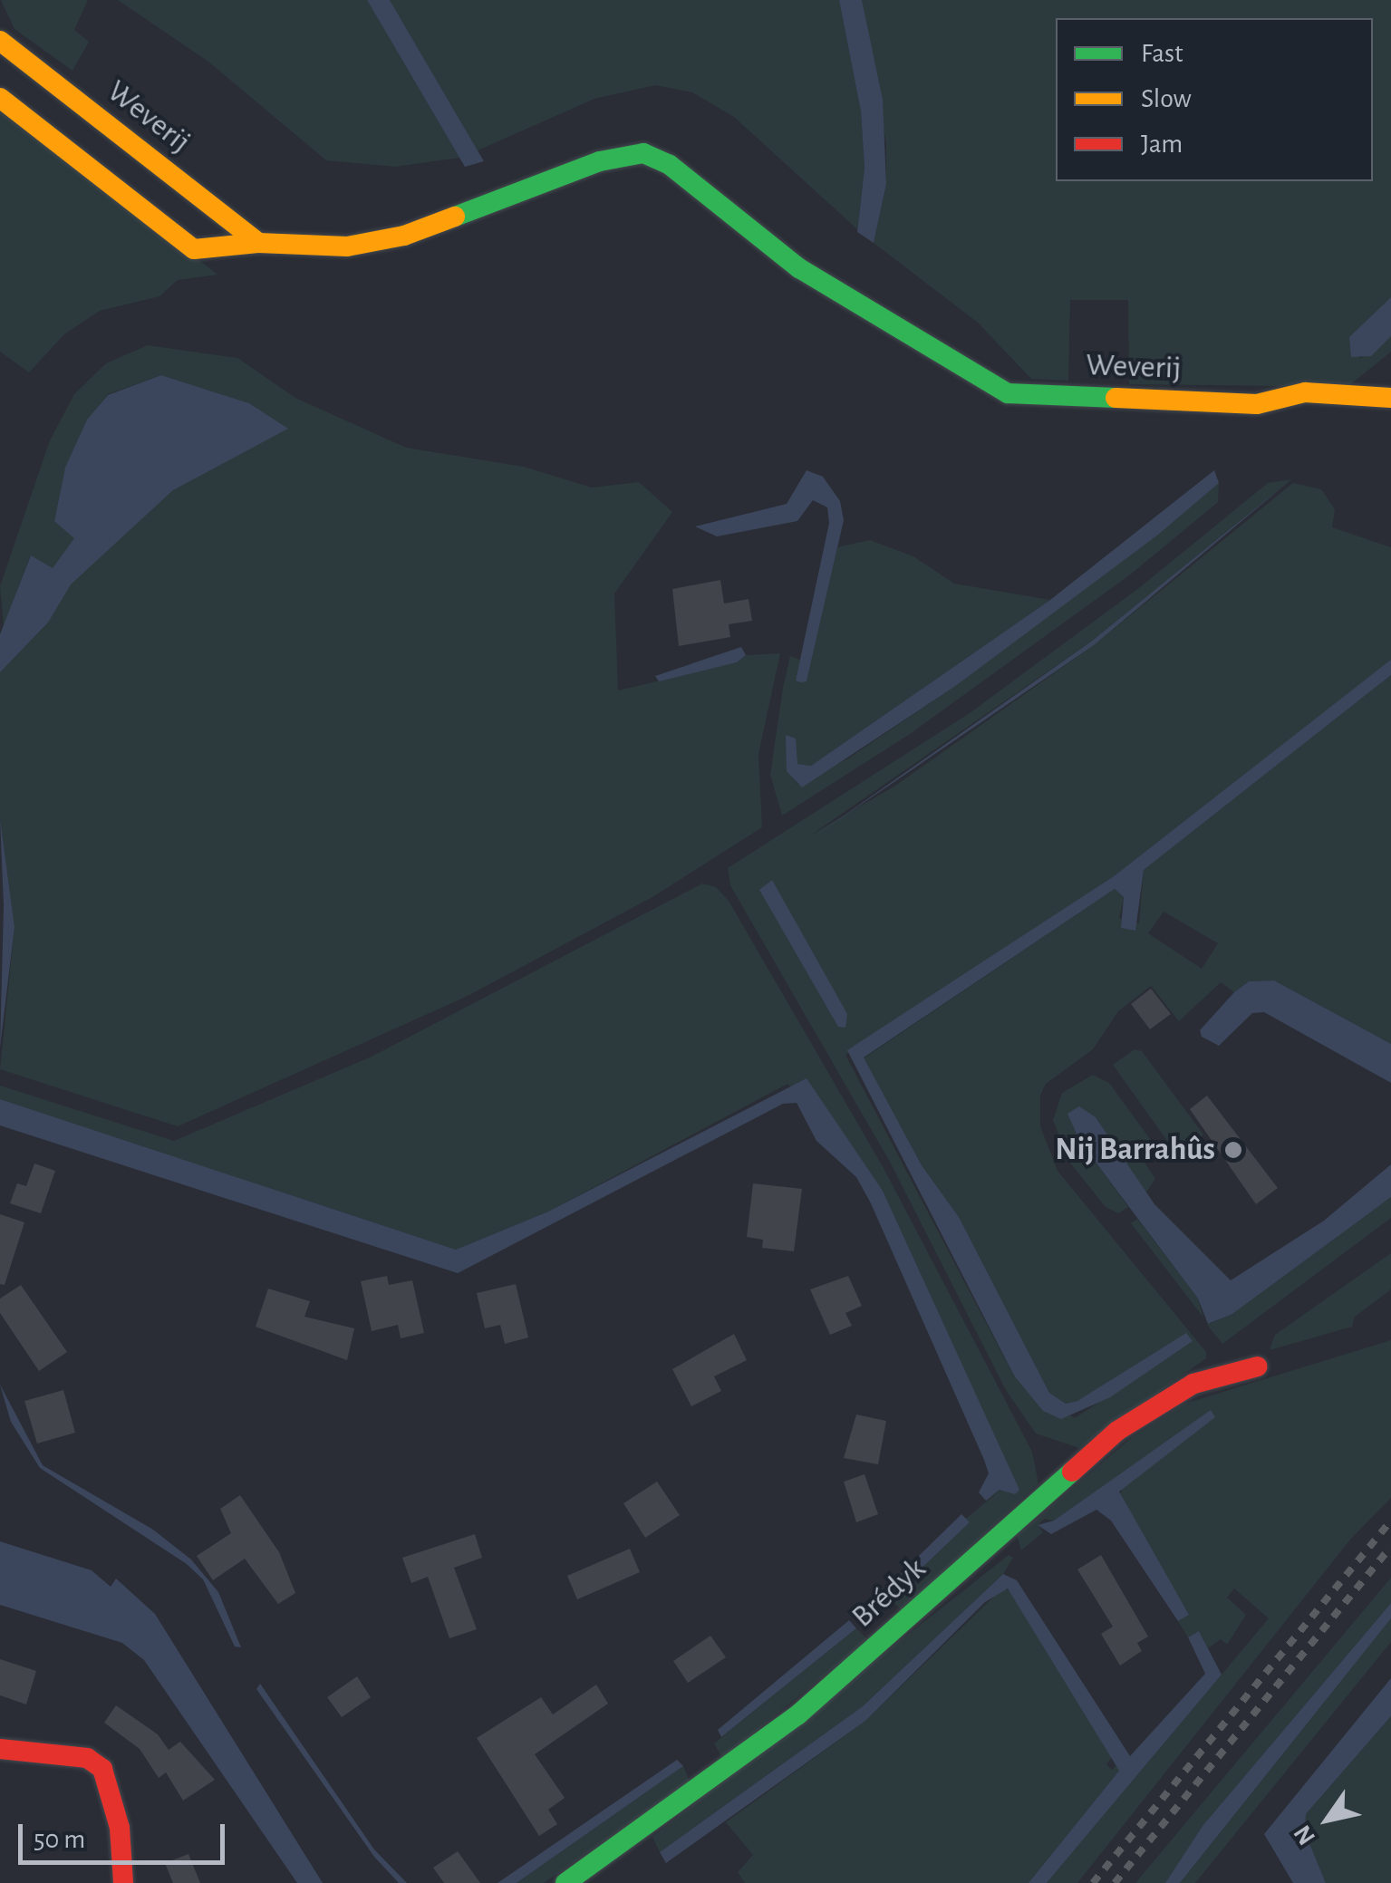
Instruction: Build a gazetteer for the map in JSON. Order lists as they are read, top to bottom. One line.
{"streets":{"street":["Weverij","Brédyk"]},"places":["Nij Barrahûs"],"legend":["Fast","Slow","Jam"],"scale_bar":"50 m","north":"bottom left"}
